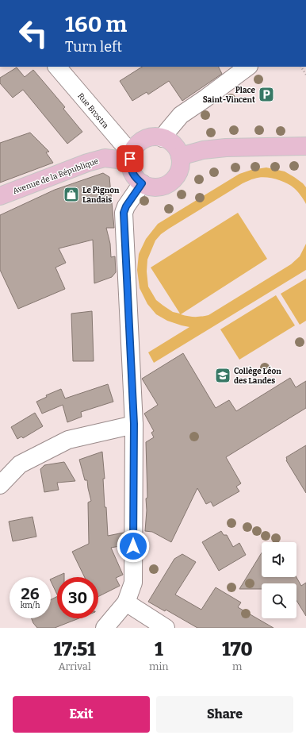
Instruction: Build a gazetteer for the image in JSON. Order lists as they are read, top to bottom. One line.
{"streets":{"main road":["Avenue de la République"],"street":["Rue Brostra"]},"crossings":[["Rue Brostra","Avenue de la République"]],"places":{"parking":["Place Saint-Vincent"],"shop":["Le Pignon Landais"],"school or university":["Collège Léon des Landes"]},"page":{"turn":["160 m","Turn left"],"speed":"26 km/h","limit":"30","eta":["17:51","Arrival","1","min","170","m"],"buttons":["Exit","Share"]}}
